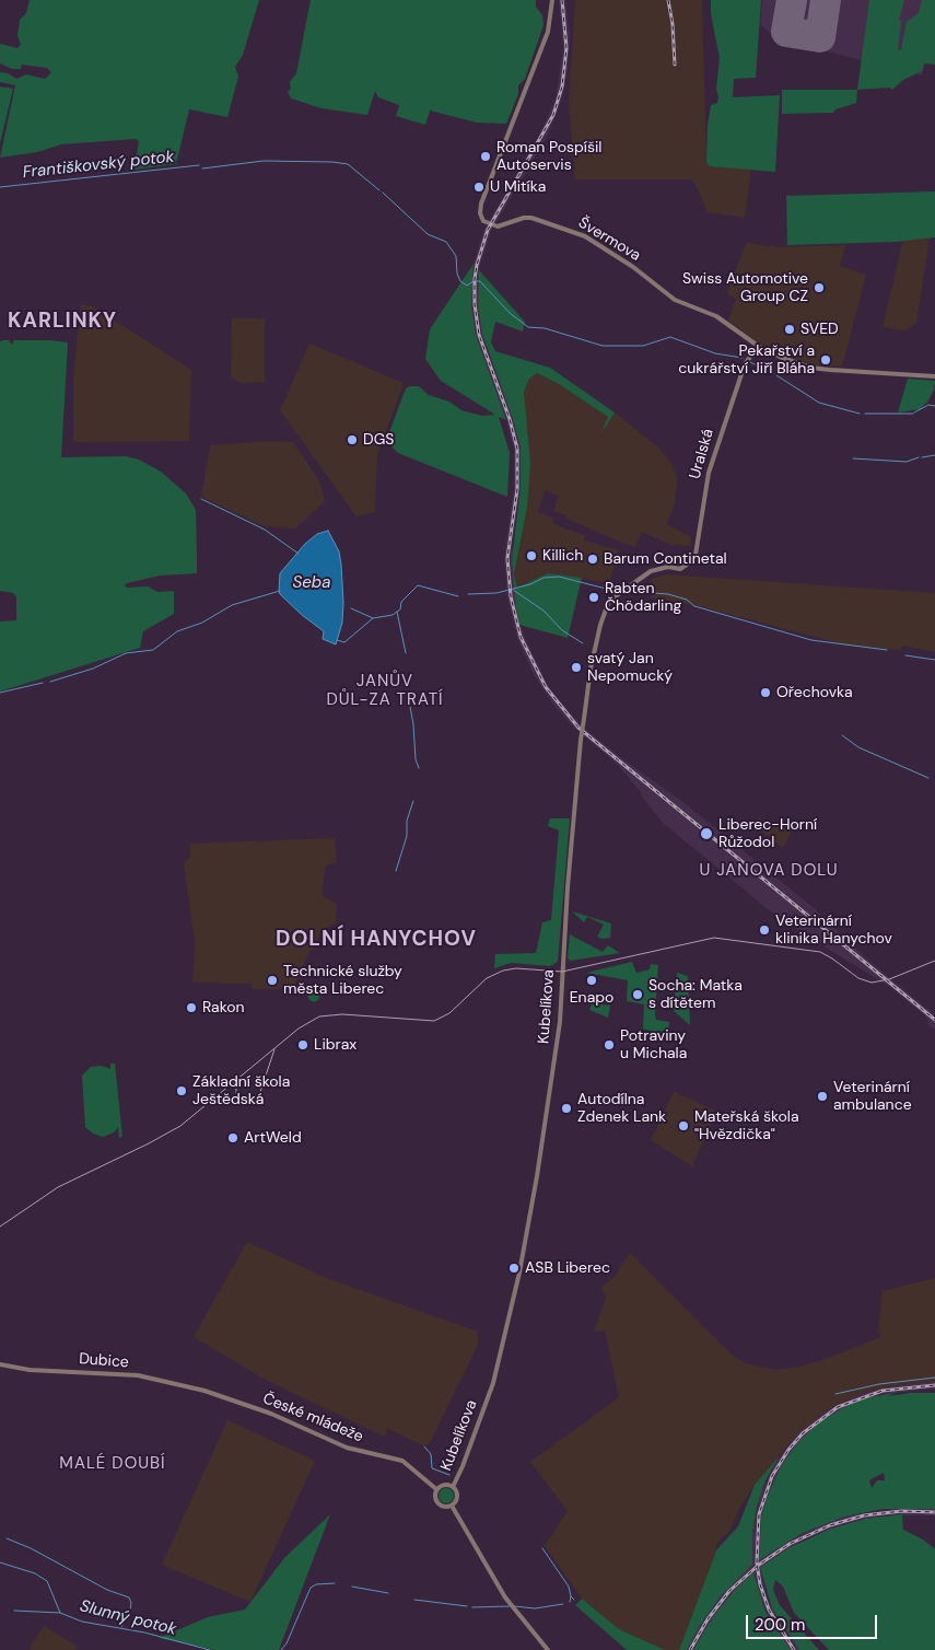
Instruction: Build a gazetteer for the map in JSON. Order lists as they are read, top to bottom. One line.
{"streets":{"street":["Švermova","Uralská","Kubelíkova","Dubice","České mládeže"]},"crossings":[["Švermova","Uralská"],["Uralská","Kubelíkova"],["Kubelíkova","České mládeže"],["Dubice","České mládeže"]],"districts":["KARLINKY","JANŮV DŮL-ZA TRATÍ","U JANOVA DOLU","DOLNÍ HANYCHOV","MALÉ DOUBÍ"],"water":["Františkovský potok","Seba","Slunný potok"],"places":["Roman Pospíšil Autoservis","U Mitíka","Swiss Automotive Group CZ","SVED","Pekařství a cukrářství Jiří Bláha","DGS","Killich","Barum Continetal","Rabten Čhödarling","svatý Jan Nepomucký","Ořechovka","Liberec-Horní Růžodol","Veterinární klinika Hanychov","Technické služby města Liberec","Enapo","Socha: Matka s dítětem","Rakon","Librax","Potraviny u Michala","Základní škola Ještědská","Veterinární ambulance","Autodílna Zdenek Lank","Mateřská škola \"Hvězdička\"","ArtWeld","ASB Liberec"],"scale_bar":"200 m"}
